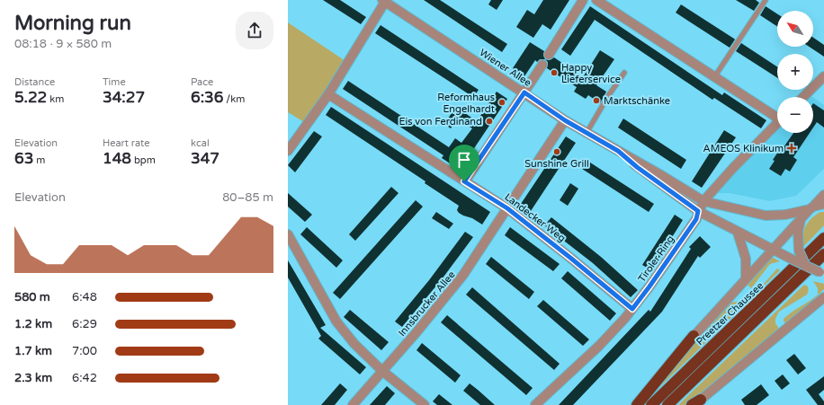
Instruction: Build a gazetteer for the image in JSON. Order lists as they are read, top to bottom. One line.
{"streets":{"highway":["Preetzer Chaussee"],"street":["Wiener Allee","Landecker Weg","Tiroler Ring","Innsbrucker Allee"]},"crossings":[["Wiener Allee","Tiroler Ring"],["Wiener Allee","Innsbrucker Allee"],["Wiener Allee","Preetzer Chaussee"],["Landecker Weg","Tiroler Ring"],["Landecker Weg","Innsbrucker Allee"]],"places":{"other":["Happy Lieferservice","Marktschänke","Reformhaus Engelhardt","Eis von Ferdinand","Sunshine Grill"],"health":["AMEOS Klinikum"]},"north":"top left","page":{"heading":["Morning run","08:18 · 9 × 580 m"],"map_buttons":["+","−"],"stats":[["Distance","5.22 km"],["Time","34:27"],["Pace","6:36 /km"],["Elevation","63 m"],["Heart rate","148 bpm"],["kcal","347"]],"chart":["Elevation","80–85 m"],"list":[{"name":"580 m","note":"6:48"},{"name":"1.2 km","note":"6:29"},{"name":"1.7 km","note":"7:00"},{"name":"2.3 km","note":"6:42"}]}}
